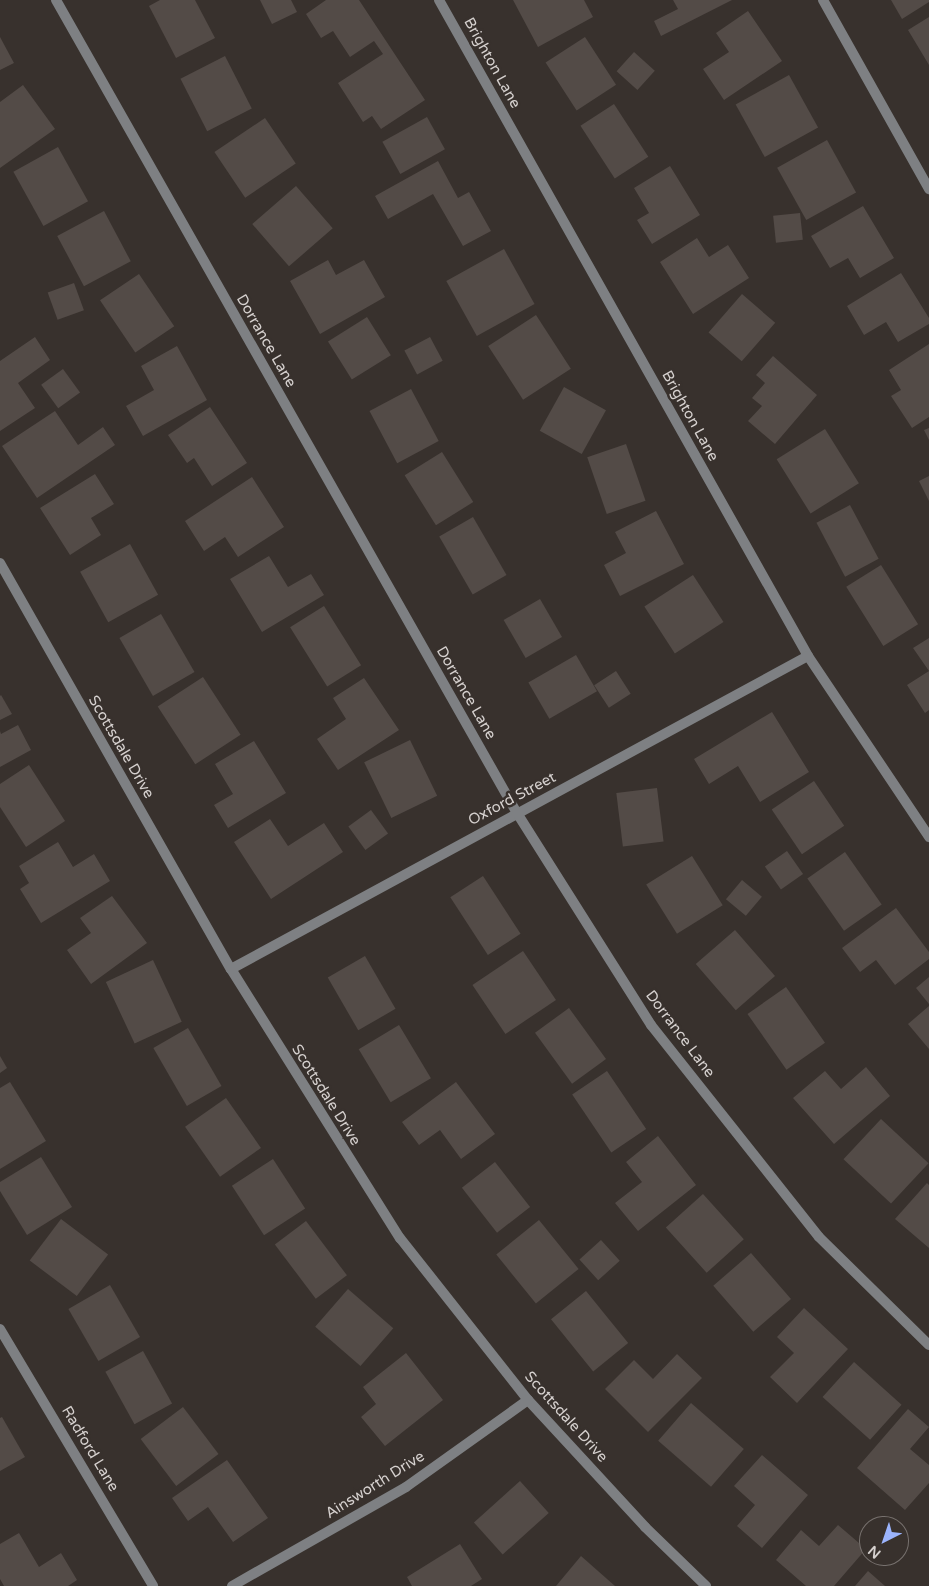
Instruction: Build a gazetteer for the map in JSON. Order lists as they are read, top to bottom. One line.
{"streets":{"street":["Brighton Lane","Dorrance Lane","Scottsdale Drive","Oxford Street","Radford Lane","Ainsworth Drive"]},"crossings":[["Brighton Lane","Oxford Street"],["Dorrance Lane","Oxford Street"],["Scottsdale Drive","Oxford Street"],["Scottsdale Drive","Ainsworth Drive"]],"north":"bottom left"}
